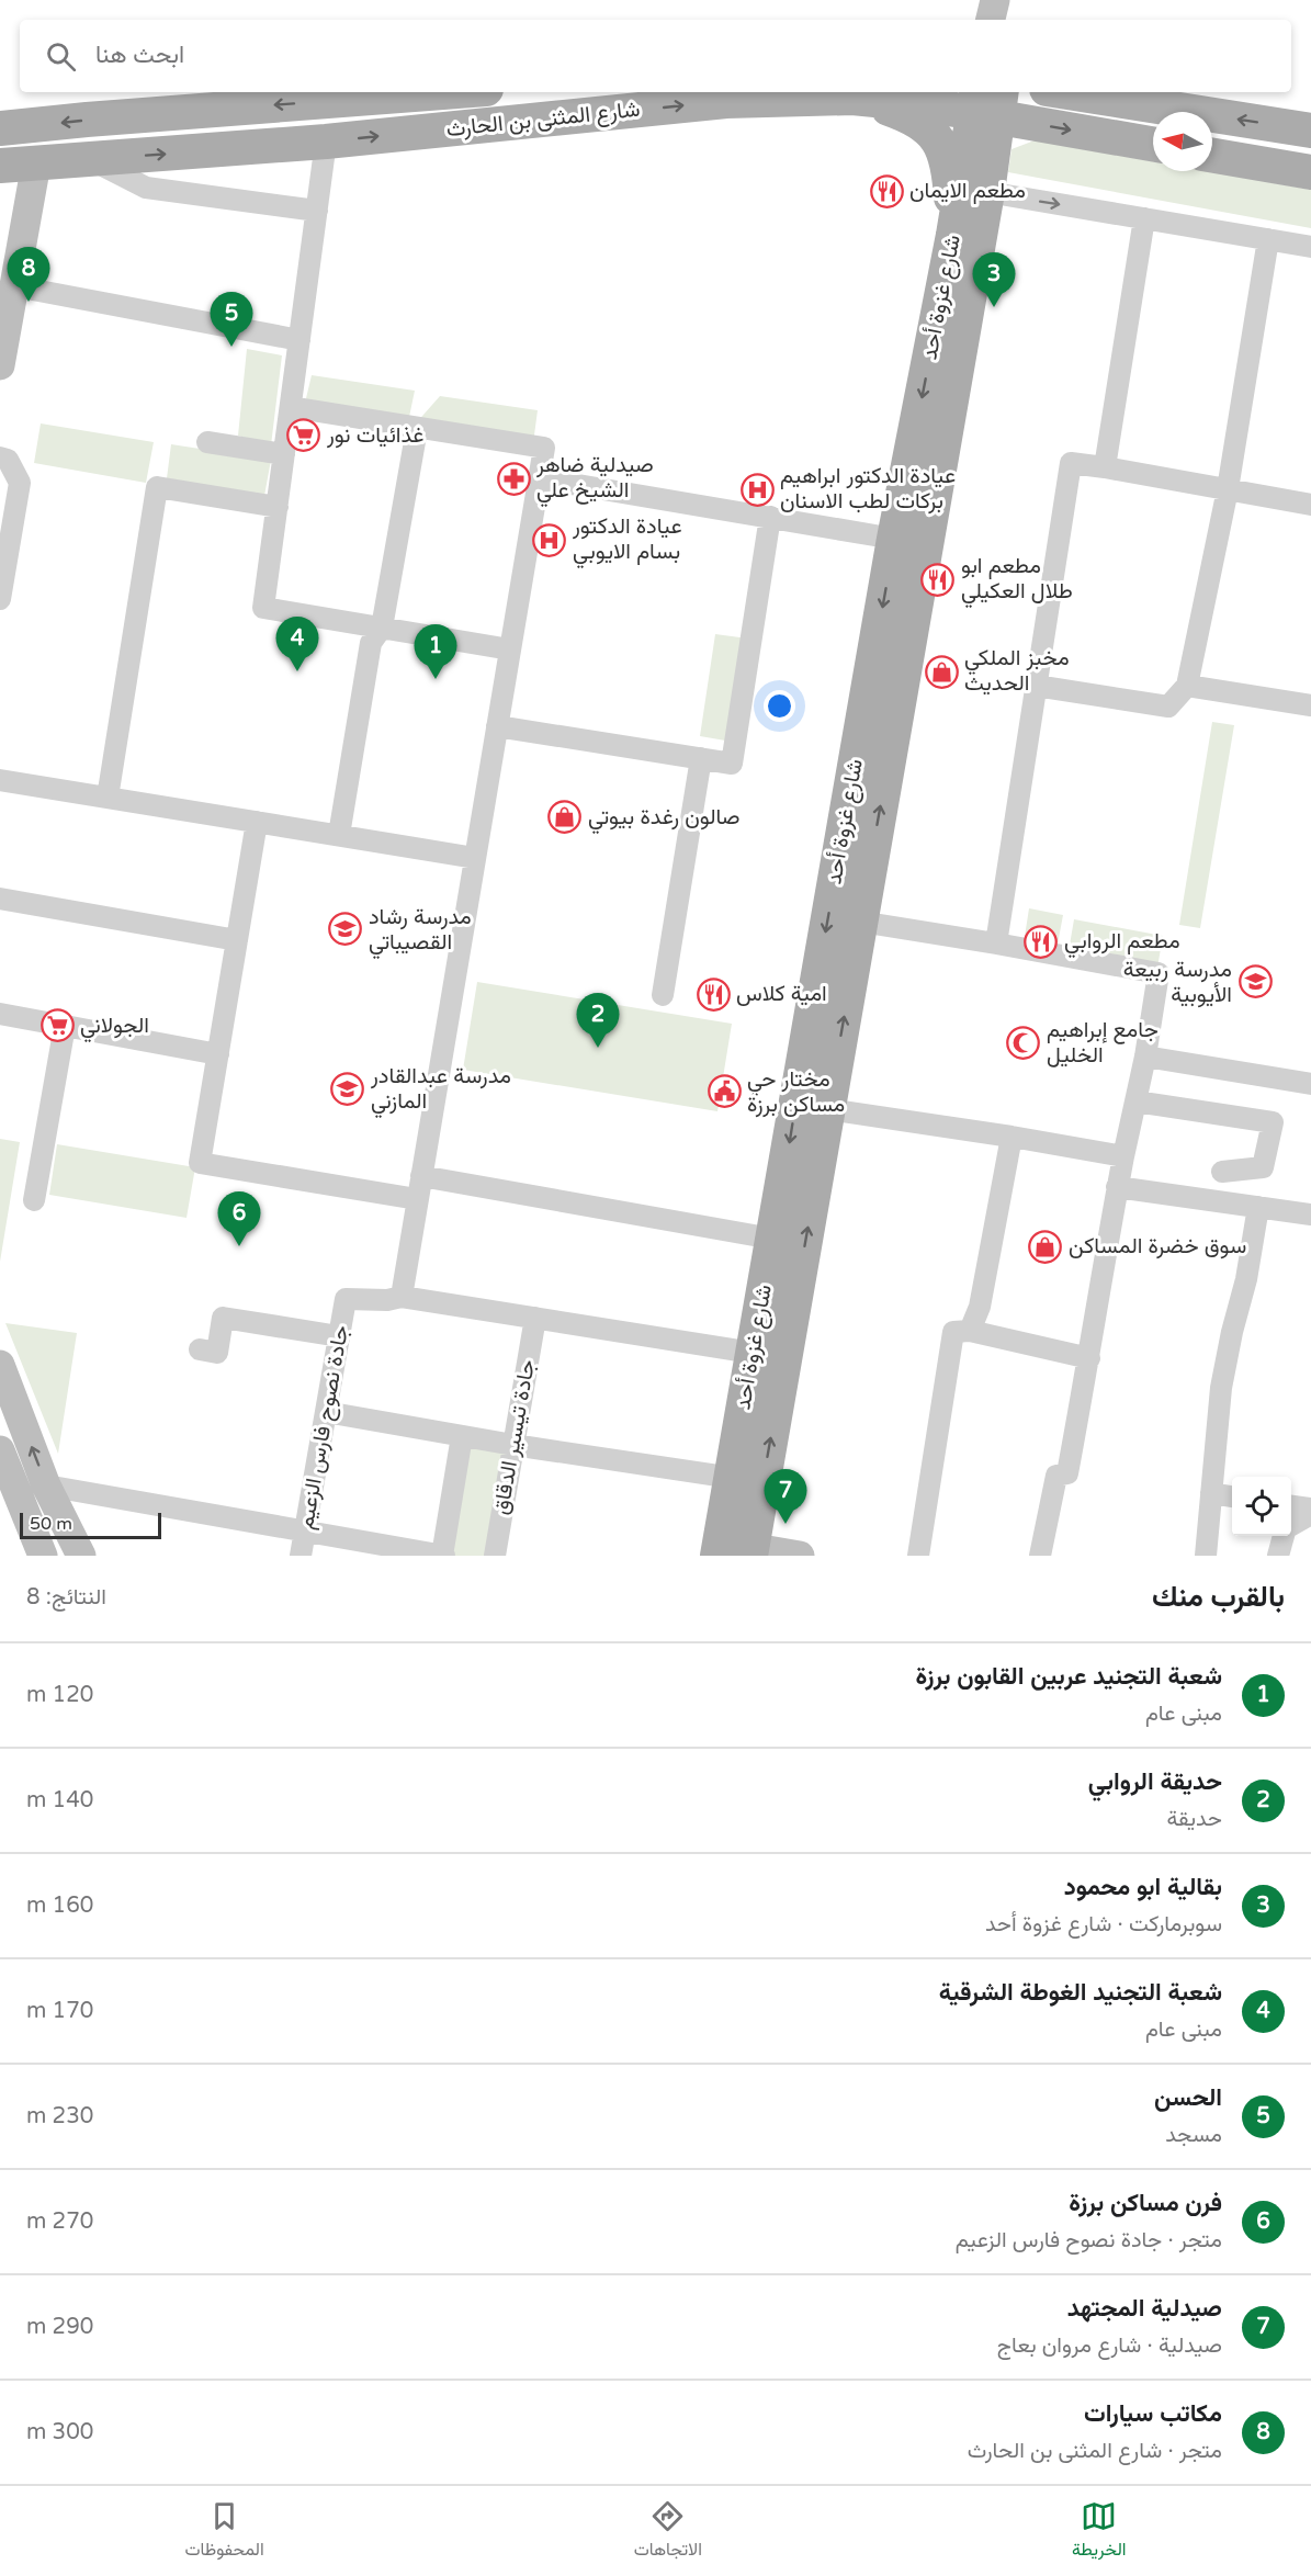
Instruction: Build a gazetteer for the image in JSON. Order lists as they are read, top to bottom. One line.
{"streets":{"main road":["شارع المثنى بن الحارث","شارع غزوة أحد"],"street":["جادة نصوح فارس الزعيم","جادة تيسير الدقاق"]},"crossings":[["شارع المثنى بن الحارث","شارع غزوة أحد"]],"places":{"restaurant":["مطعم الايمان","مطعم ابو طلال العكيلي","مطعم الروابي","امية كلاس"],"supermarket":["غذائيات نور","الجولاني"],"pharmacy":["صيدلية ضاهر الشيخ علي"],"hospital":["عيادة الدكتور ابراهيم بركات لطب الاسنان","عيادة الدكتور بسام الايوبي"],"shop":["مخبز الملكي الحديث","صالون رغدة بيوتي","سوق خضرة المساكن"],"school or university":["مدرسة رشاد القصيباتي","مدرسة ربيعة الأيوبية","مدرسة عبدالقادر المازني"],"mosque":["جامع إبراهيم الخليل"],"public building":["مختار حي مساكن برزة"]},"scale_bar":"50 m","north":"left","page":{"search":"ابحث هنا","pins":["8","3","5","4","1","2","6","7"],"scale":"50 m","heading":["بالقرب منك","النتائج: 8"],"list":[{"mark":"1","name":"شعبة التجنيد عربين القابون برزة","note":"مبنى عام","value":"120 m"},{"mark":"2","name":"حديقة الروابي","note":"حديقة","value":"140 m"},{"mark":"3","name":"بقالية ابو محمود","note":"سوبرماركت · شارع غزوة أحد","value":"160 m"},{"mark":"4","name":"شعبة التجنيد الغوطة الشرقية","note":"مبنى عام","value":"170 m"},{"mark":"5","name":"الحسن","note":"مسجد","value":"230 m"},{"mark":"6","name":"فرن مساكن برزة","note":"متجر · جادة نصوح فارس الزعيم","value":"270 m"},{"mark":"7","name":"صيدلية المجتهد","note":"صيدلية · شارع مروان بعاج","value":"290 m"},{"mark":"8","name":"مكاتب سيارات","note":"متجر · شارع المثنى بن الحارث","value":"300 m"}],"nav":["الخريطة","الاتجاهات","المحفوظات"]}}
